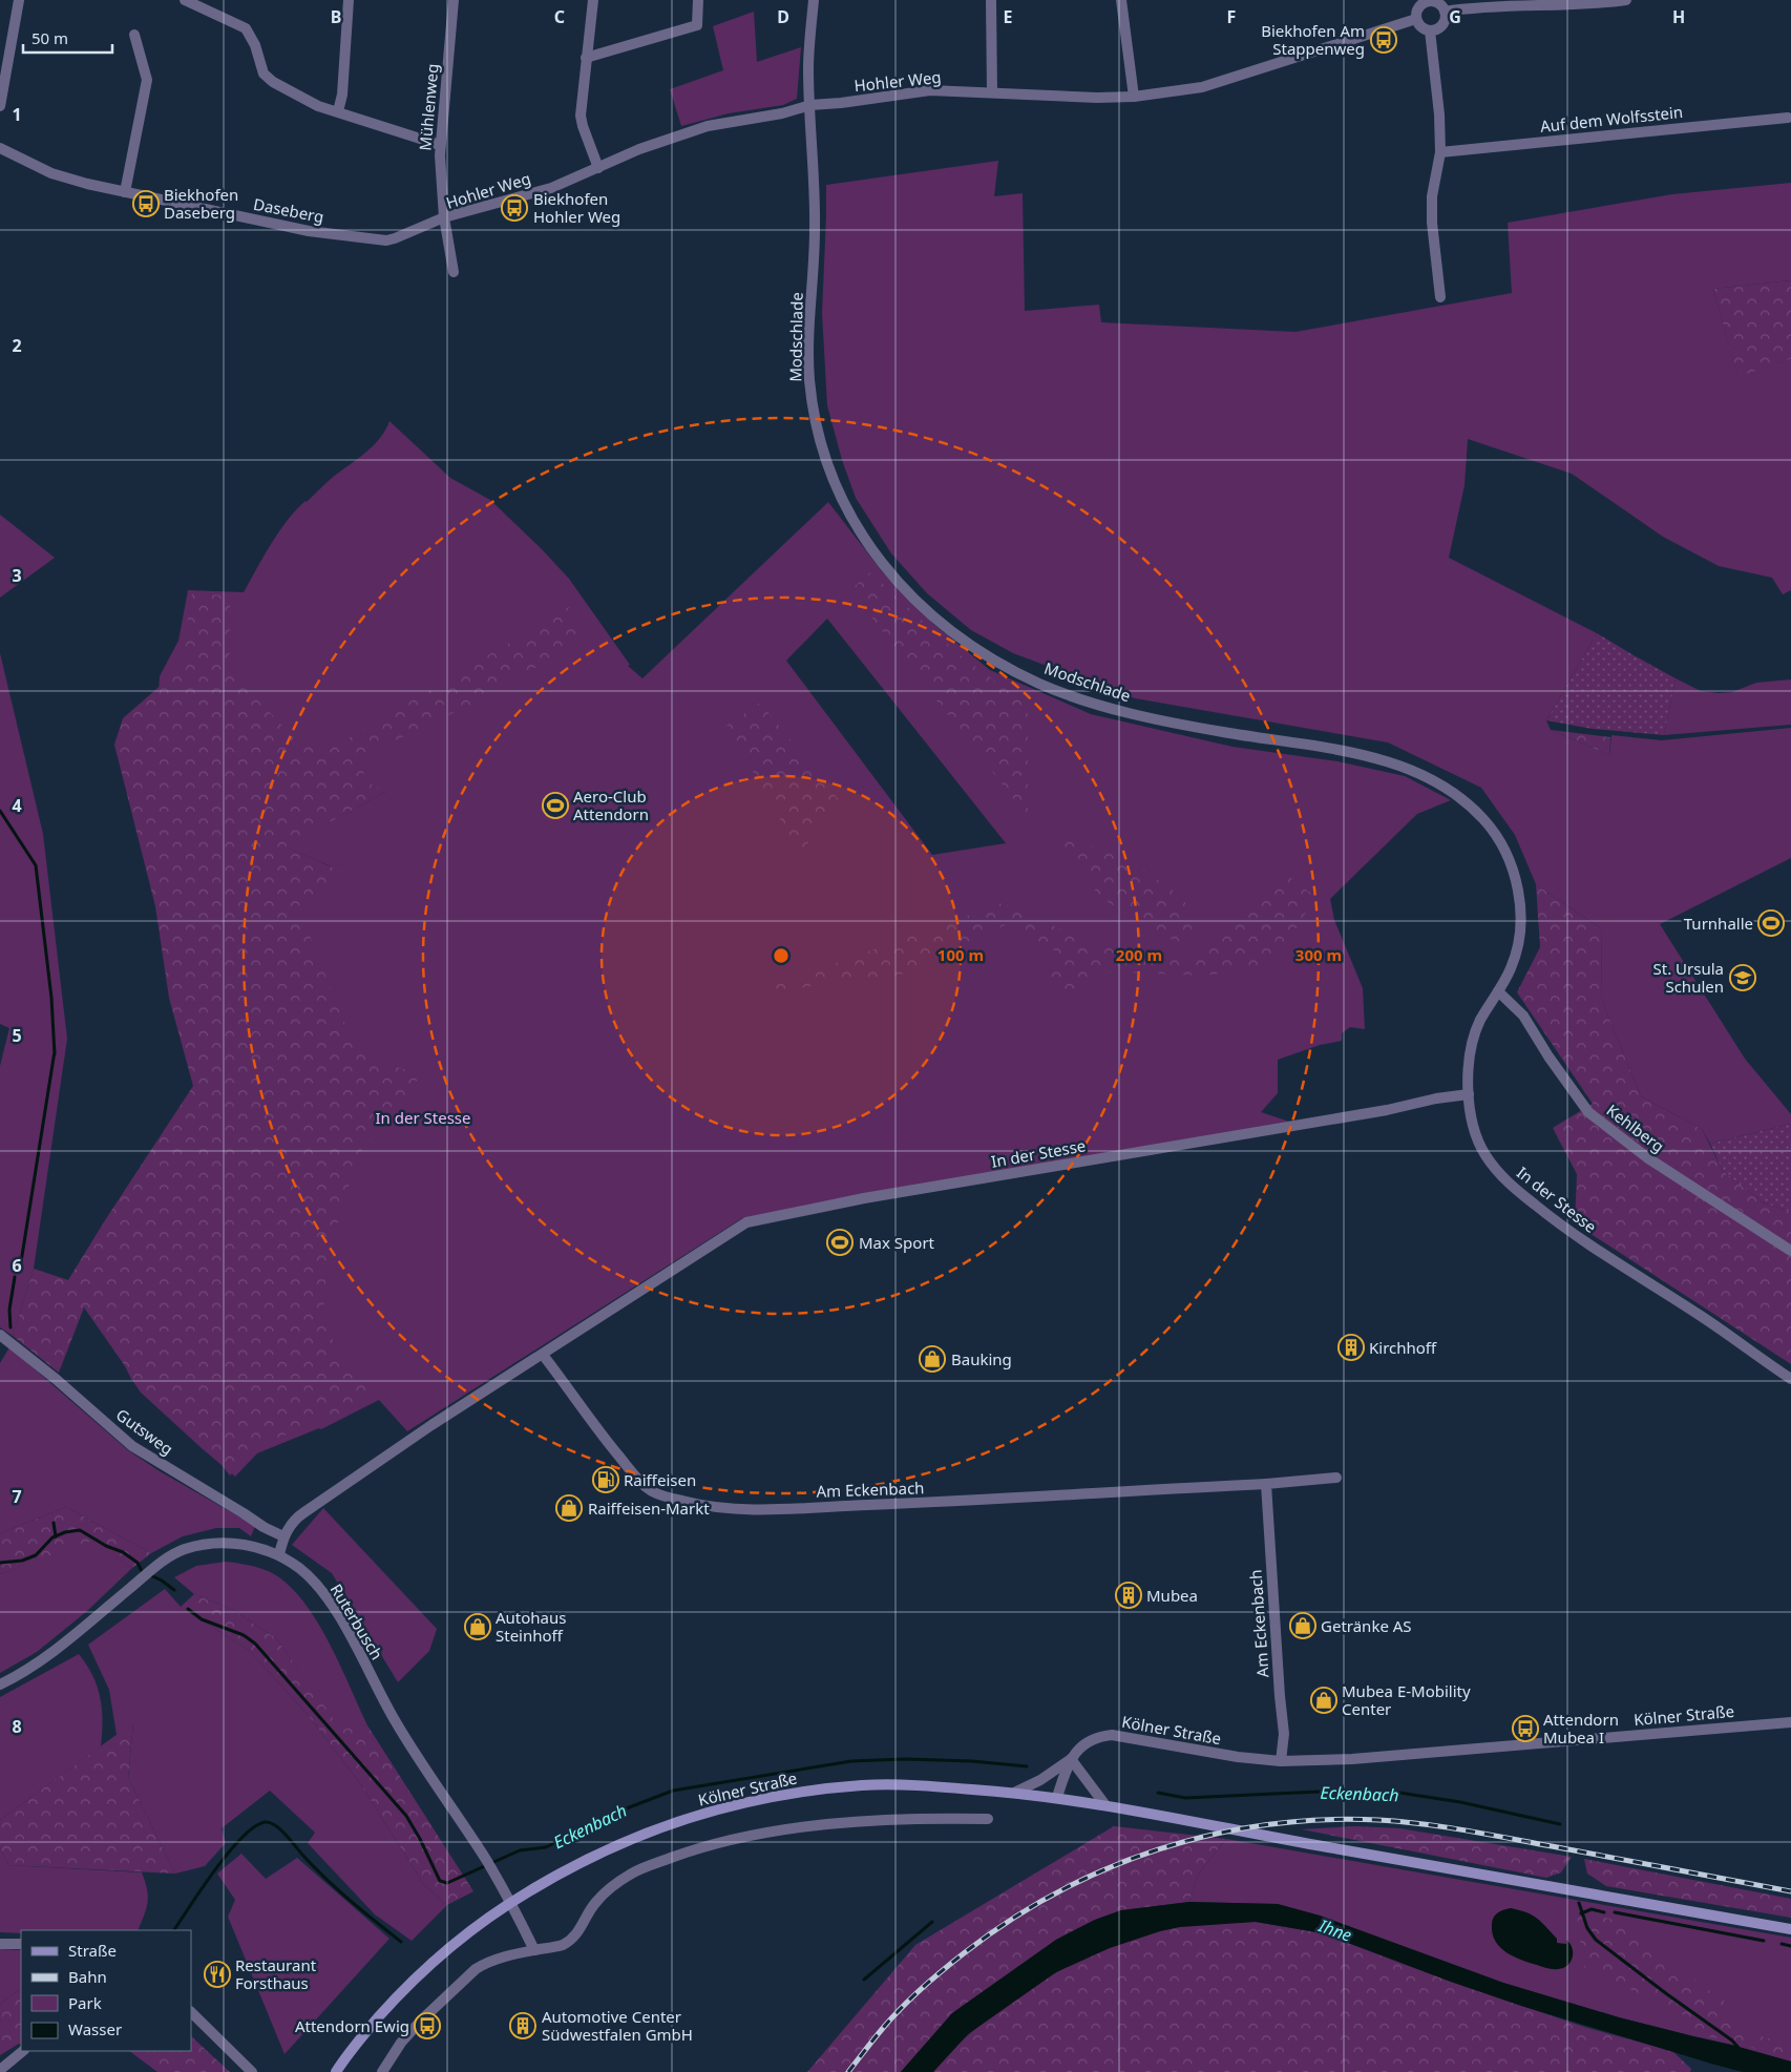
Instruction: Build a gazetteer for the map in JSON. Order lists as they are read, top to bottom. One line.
{"streets":{"main road":["Kölner Straße"],"street":["Hohler Weg","Mühlenweg","Auf dem Wolfsstein","Daseberg","Modschlade","Kehlberg","In der Stesse","Gutsweg","Am Eckenbach","Ruterbusch"]},"crossings":[["Hohler Weg","Mühlenweg"],["Hohler Weg","Daseberg"],["Hohler Weg","Modschlade"],["Mühlenweg","Daseberg"],["Modschlade","Kehlberg"],["Modschlade","In der Stesse"],["In der Stesse","Gutsweg"],["In der Stesse","Am Eckenbach"],["In der Stesse","Ruterbusch"],["Am Eckenbach","Kölner Straße"],["Ruterbusch","Kölner Straße"]],"water":["Eckenbach","Ihne"],"parks":["In der Stesse"],"places":{"bus stop":["Biekhofen Am Stappenweg","Biekhofen Daseberg","Biekhofen Hohler Weg","Attendorn Mubea I","Attendorn Ewig"],"sports":["Aero-Club Attendorn","Turnhalle","Max Sport"],"school or university":["St. Ursula Schulen"],"building":["Kirchhoff","Mubea","Automotive Center Südwestfalen GmbH"],"shop":["Bauking","Raiffeisen-Markt","Getränke AS","Autohaus Steinhoff","Mubea E-Mobility Center"],"fuel station":["Raiffeisen"],"restaurant":["Restaurant Forsthaus"]},"legend":["Straße","Bahn","Park","Wasser"],"scale_bar":"50 m","grid":{"columns":["B","C","D","E","F","G","H"],"rows":["1","2","3","4","5","6","7","8"]},"rings":["100 m","200 m","300 m"]}
